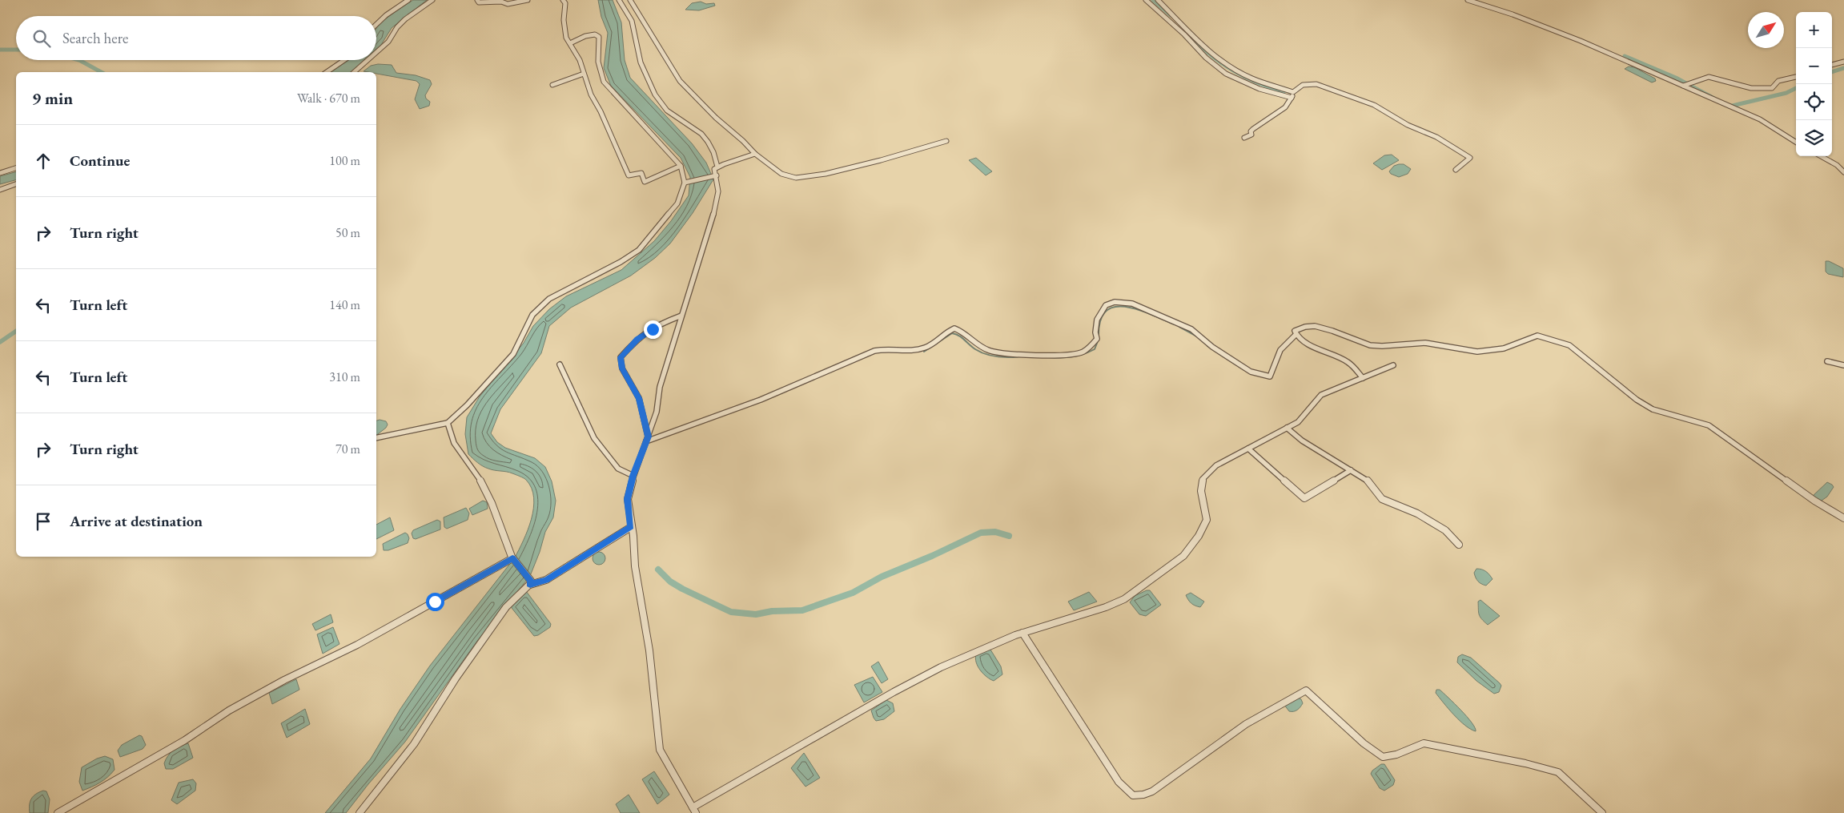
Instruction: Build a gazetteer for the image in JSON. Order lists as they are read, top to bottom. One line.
{"north":"top right","page":{"map_buttons":["+","−"],"search":"Search here","heading":["9 min","Walk · 670 m"],"list":[["Continue","100 m"],["Turn right","50 m"],["Turn left","140 m"],["Turn left","310 m"],["Turn right","70 m"],"Arrive at destination"]}}
